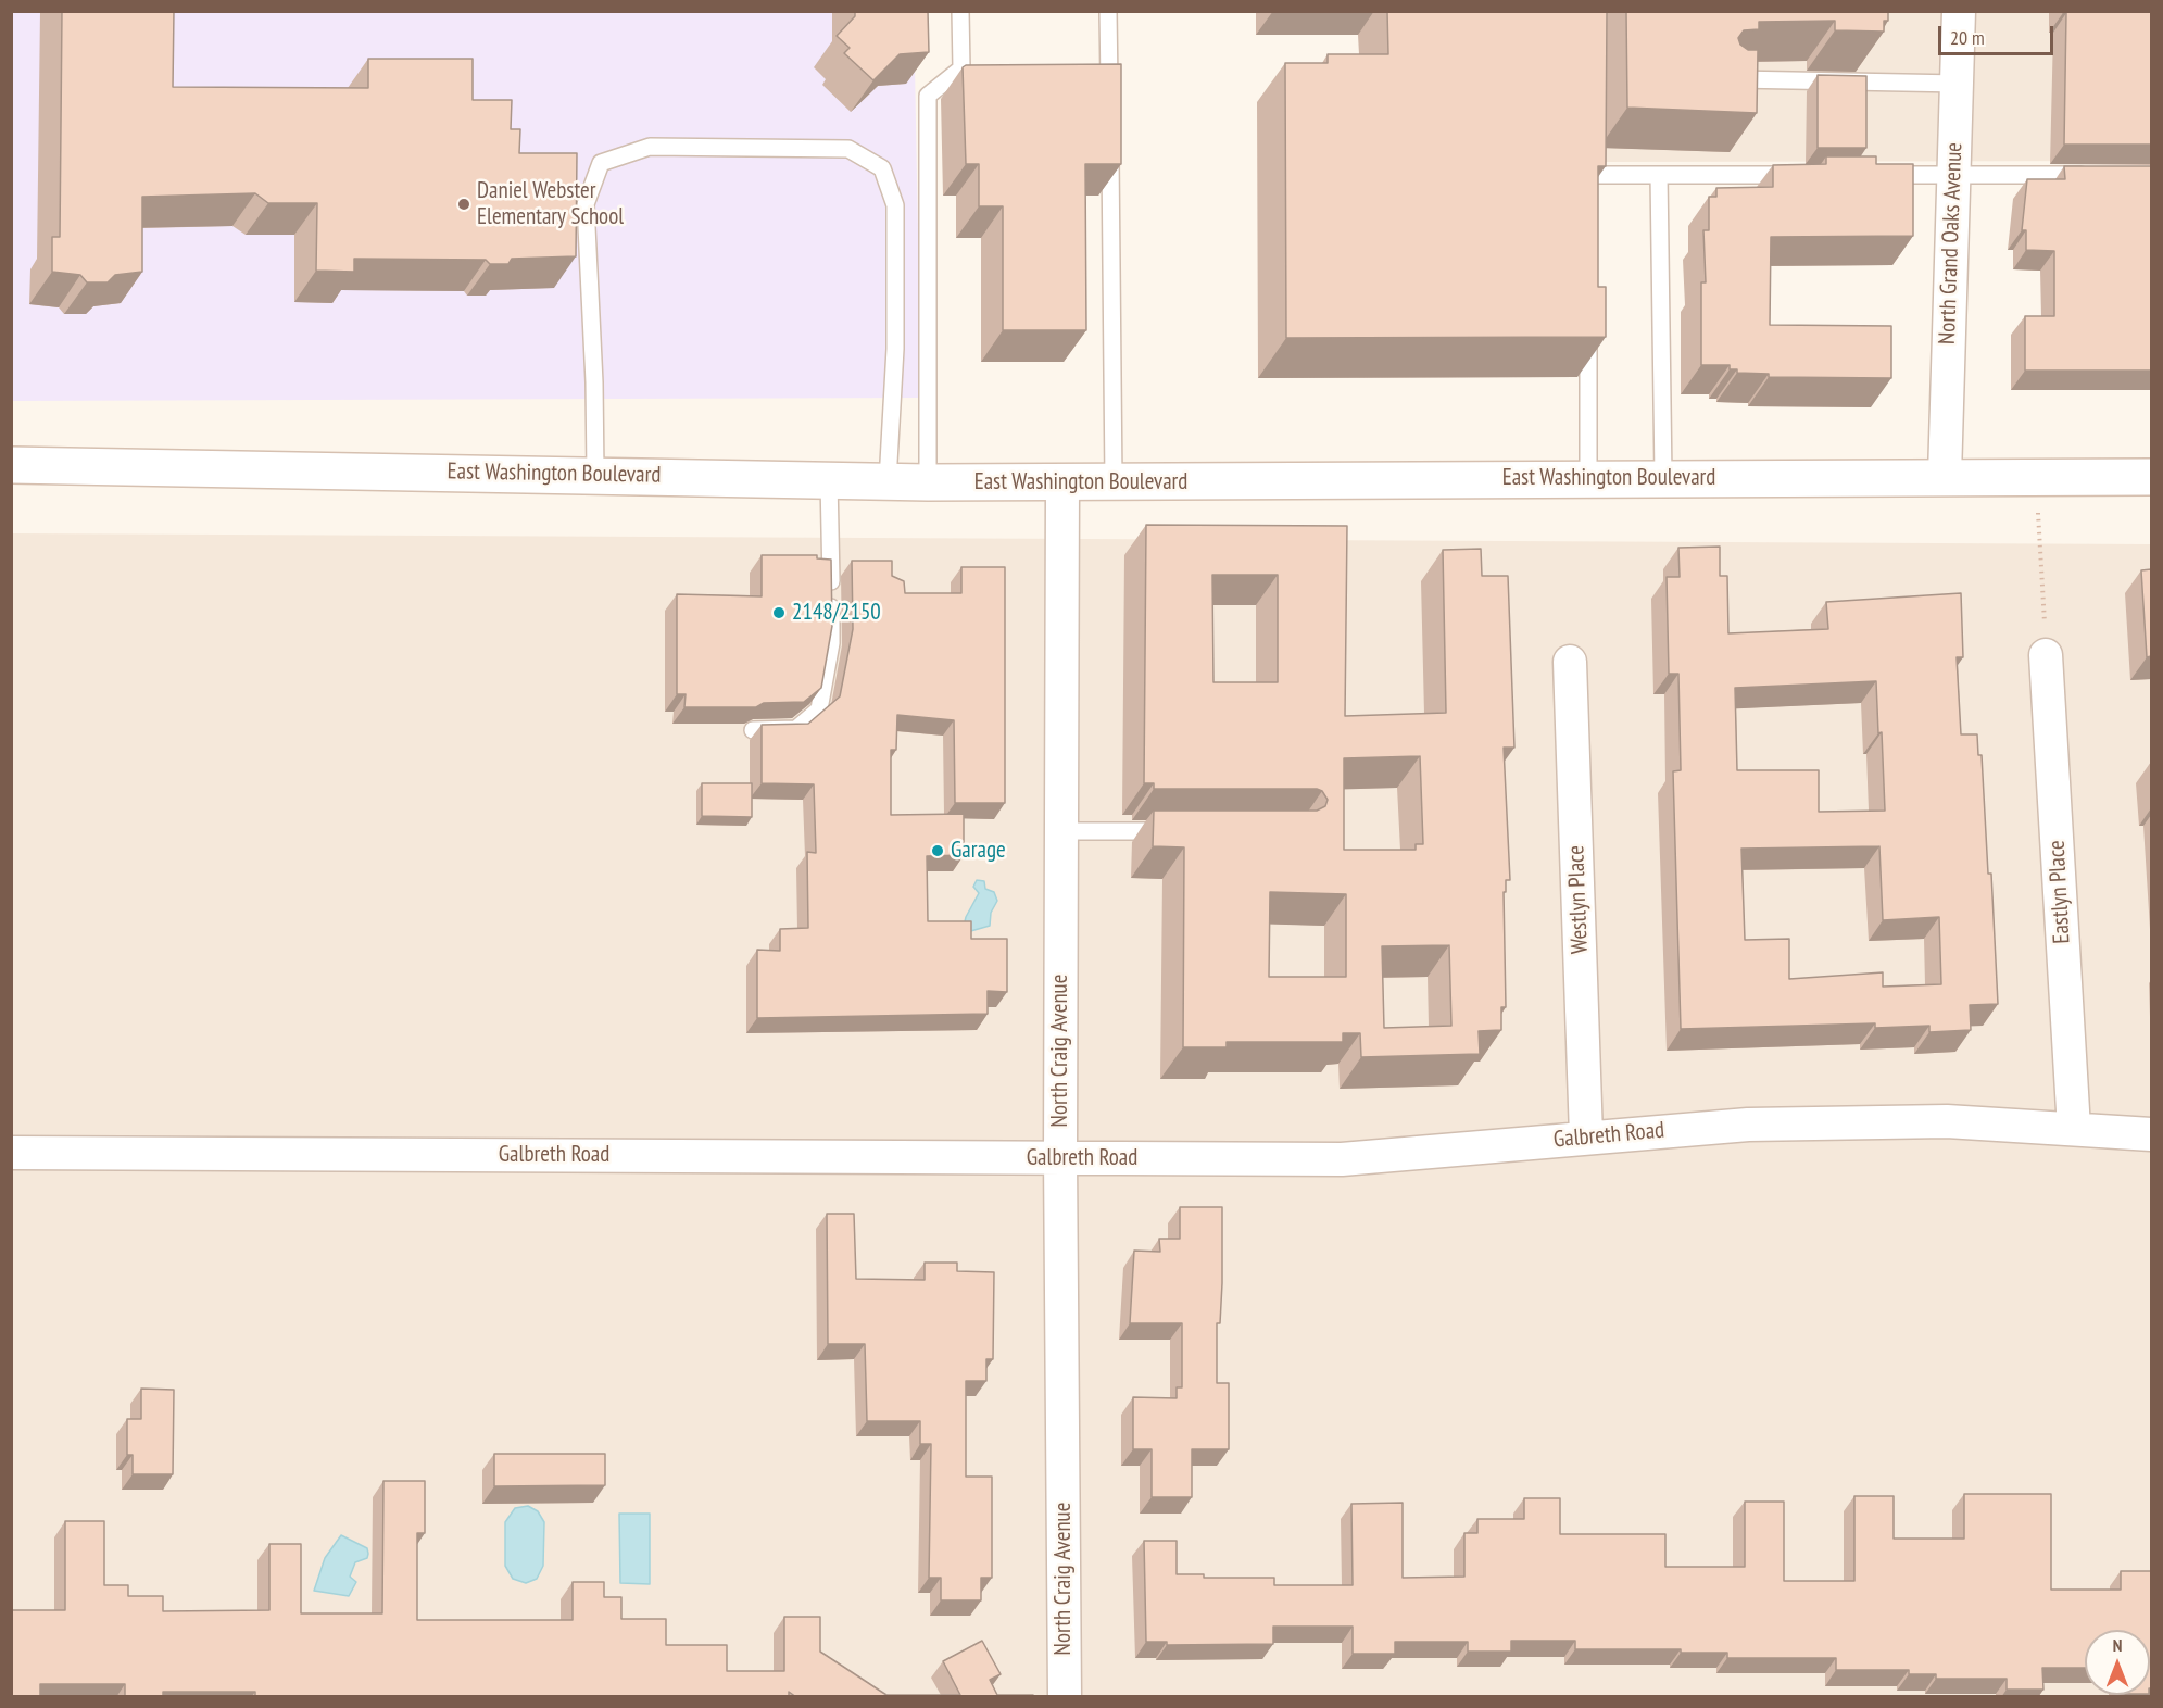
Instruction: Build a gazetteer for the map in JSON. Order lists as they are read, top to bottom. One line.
{"streets":{"main road":["East Washington Boulevard"],"street":["North Grand Oaks Avenue","Eastlyn Place","Westlyn Place","North Craig Avenue","Galbreth Road"]},"crossings":[["North Grand Oaks Avenue","East Washington Boulevard"],["East Washington Boulevard","North Craig Avenue"],["Eastlyn Place","Galbreth Road"],["Westlyn Place","Galbreth Road"],["North Craig Avenue","Galbreth Road"]],"places":["Daniel Webster Elementary School","2148/2150","Garage"],"scale_bar":"20 m","north":"top"}
